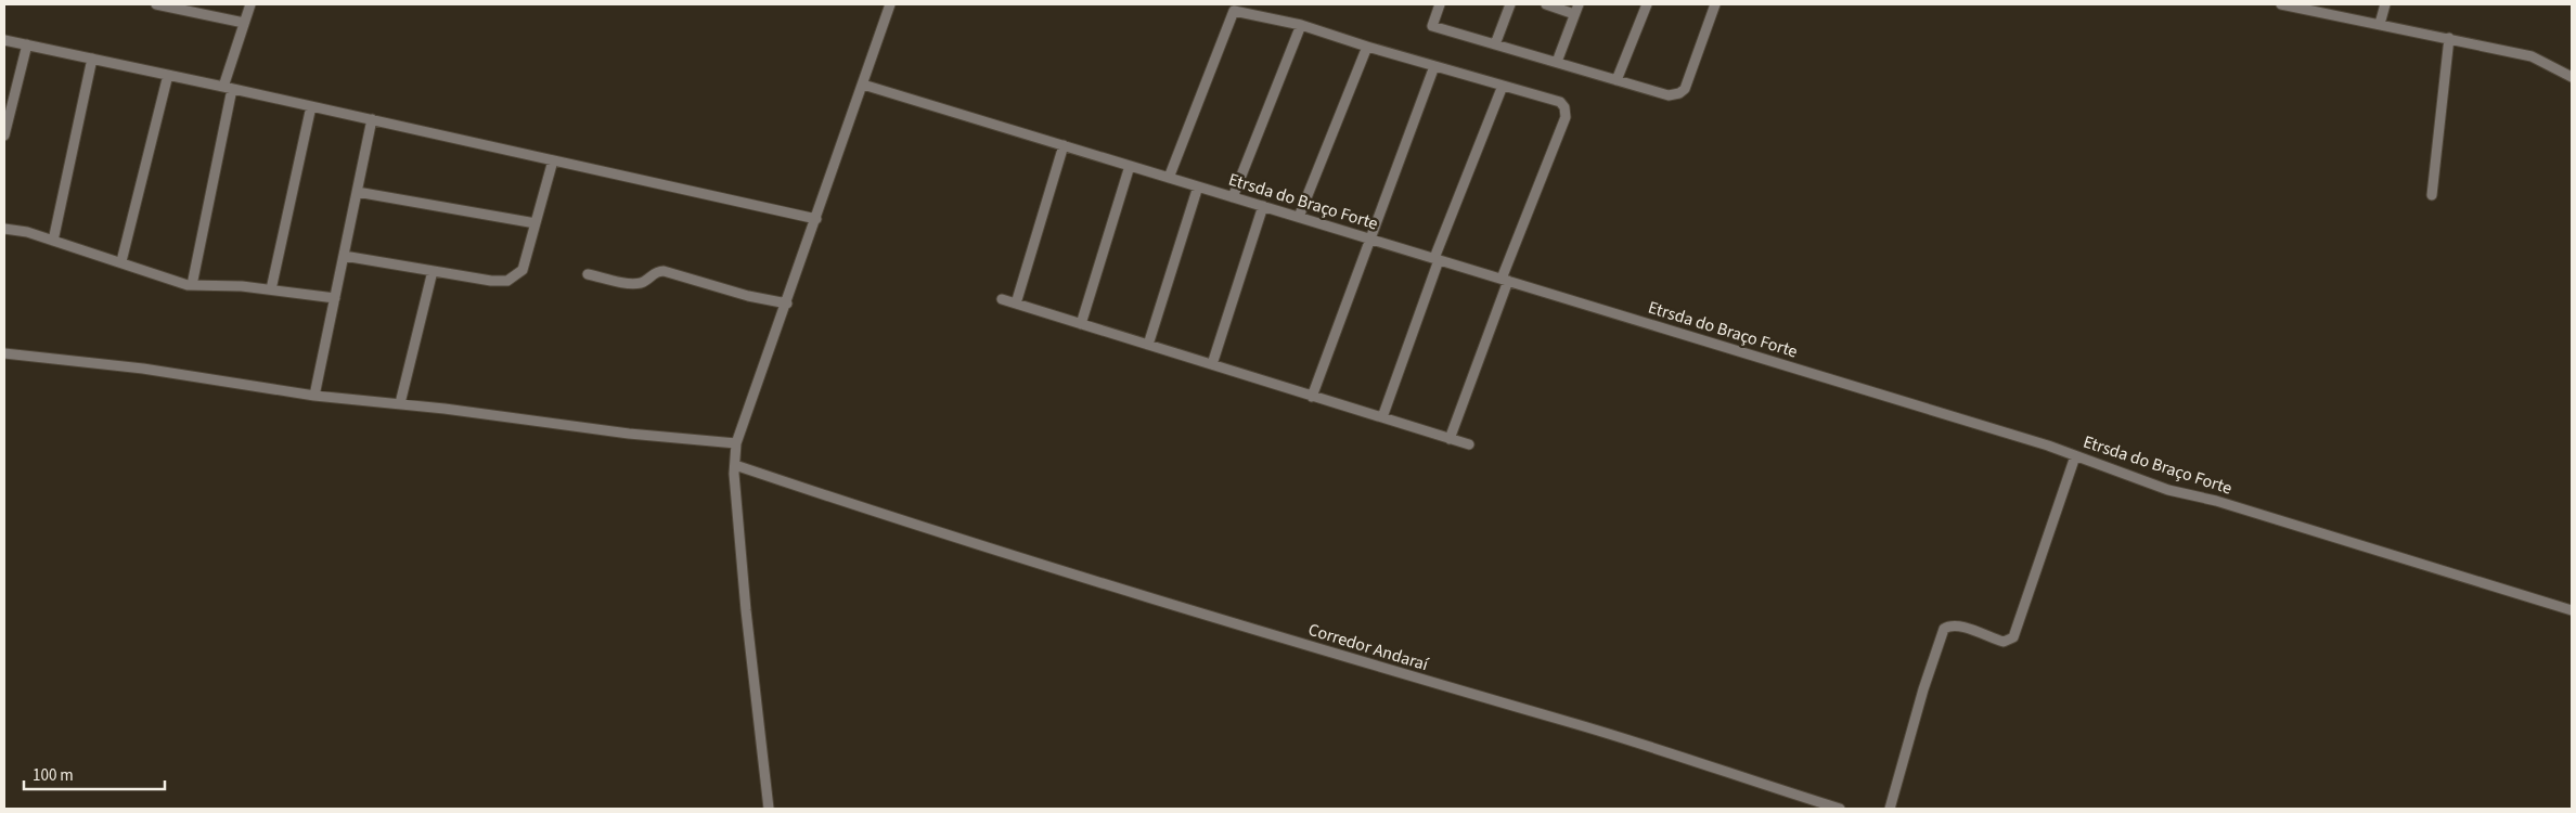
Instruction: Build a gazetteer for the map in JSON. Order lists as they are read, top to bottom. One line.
{"streets":{"street":["Etrsda do Braço Forte","Corredor Andaraí"]},"scale_bar":"100 m"}
